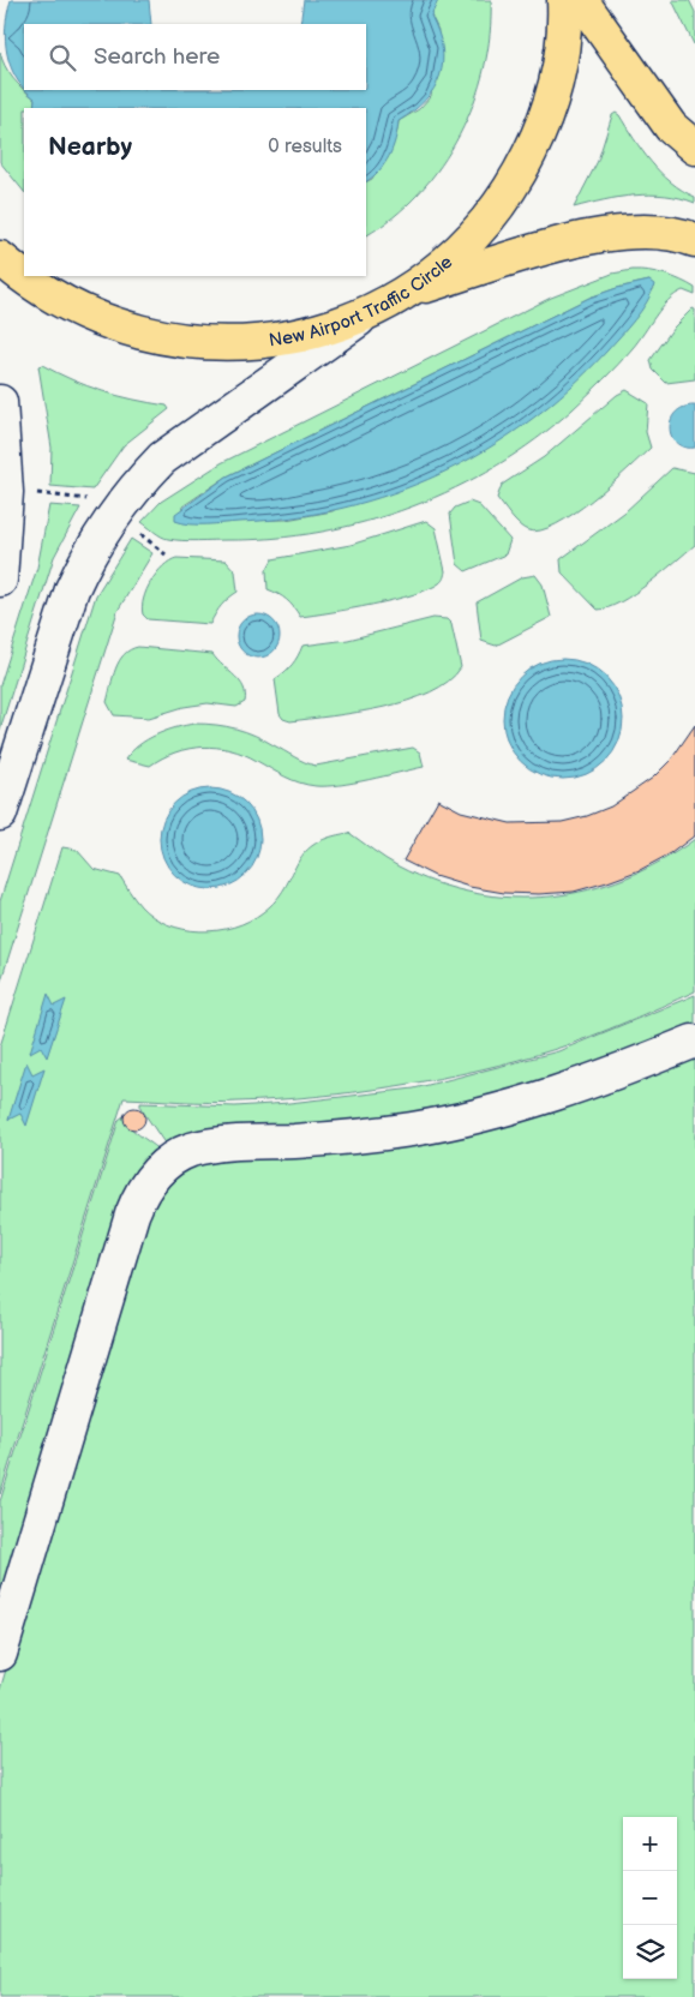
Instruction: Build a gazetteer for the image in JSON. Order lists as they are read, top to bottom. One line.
{"streets":{"main road":["New Airport Traffic Circle"]},"page":{"search":"Search here","heading":["Nearby","0 results"],"map_buttons":["+","−"]}}
